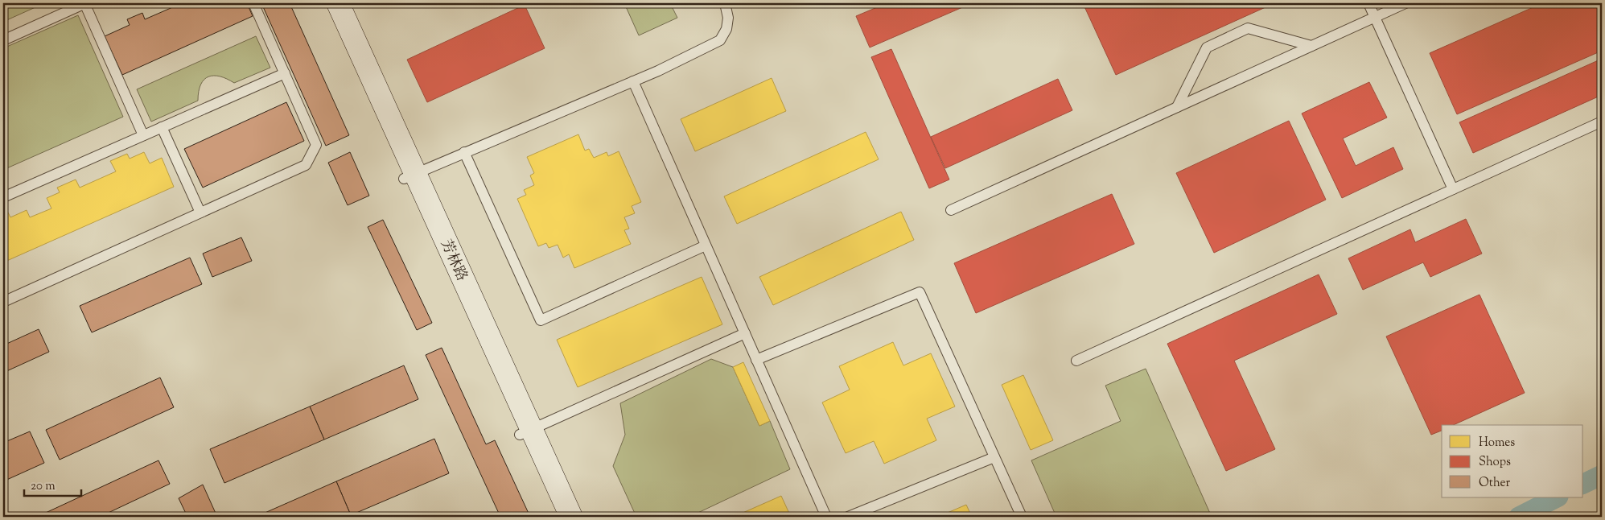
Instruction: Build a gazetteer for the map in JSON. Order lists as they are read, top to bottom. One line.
{"streets":{"street":["芳林路"]},"legend":["Homes","Shops","Other"],"scale_bar":"20 m"}
